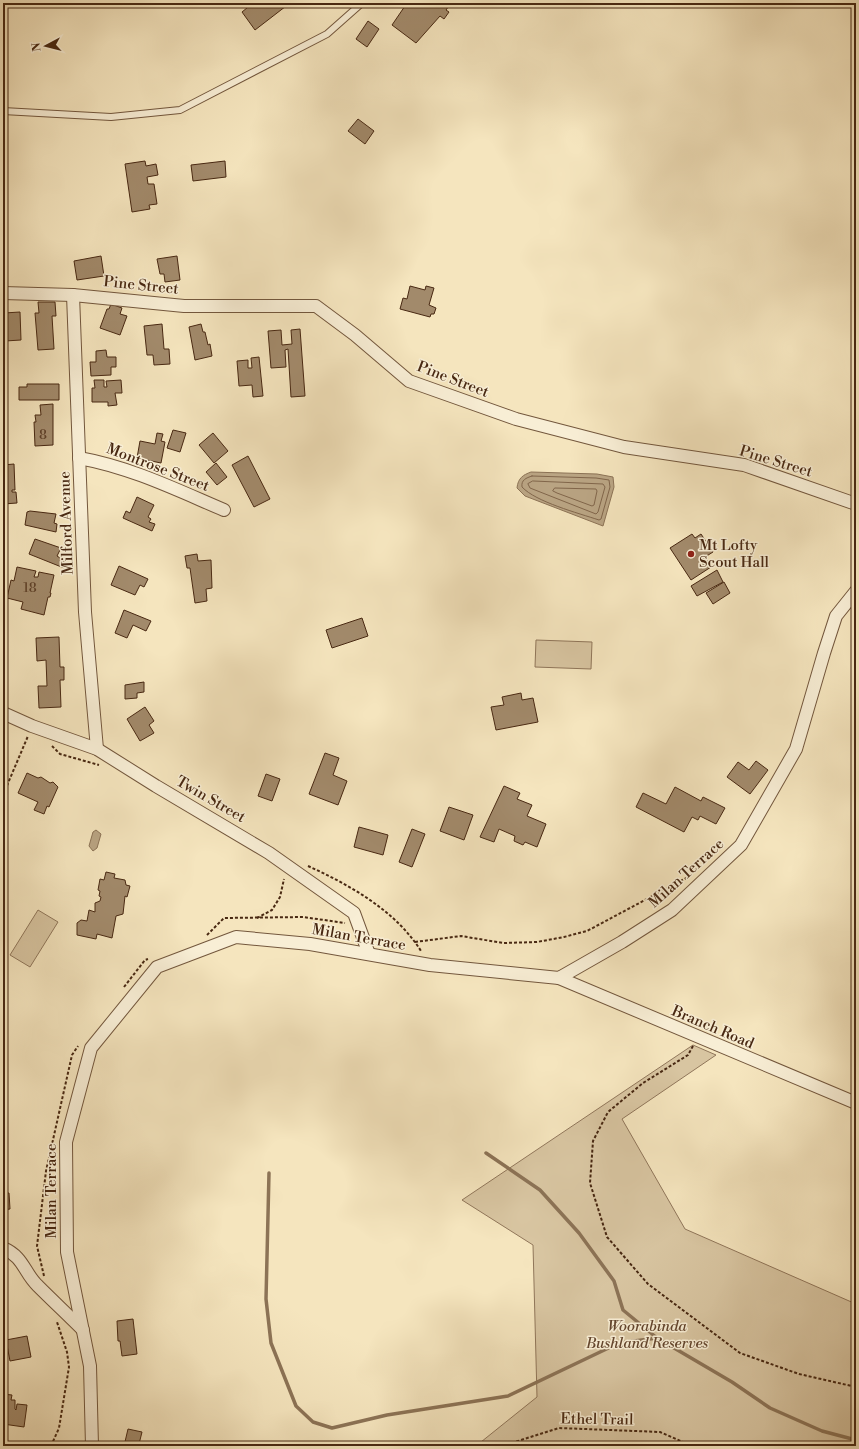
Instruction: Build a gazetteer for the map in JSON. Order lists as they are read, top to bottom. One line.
{"streets":{"street":["Pine Street","Montrose Street","Milford Avenue","Twin Street","Milan Terrace","Branch Road"],"path":["Ethel Trail"]},"crossings":[["Pine Street","Milford Avenue"],["Montrose Street","Milford Avenue"],["Milford Avenue","Twin Street"],["Twin Street","Milan Terrace"],["Milan Terrace","Branch Road"]],"parks":["Woorabinda Bushland Reserves"],"places":["Mt Lofty Scout Hall"],"house_numbers":["8","18"],"north":"left"}
